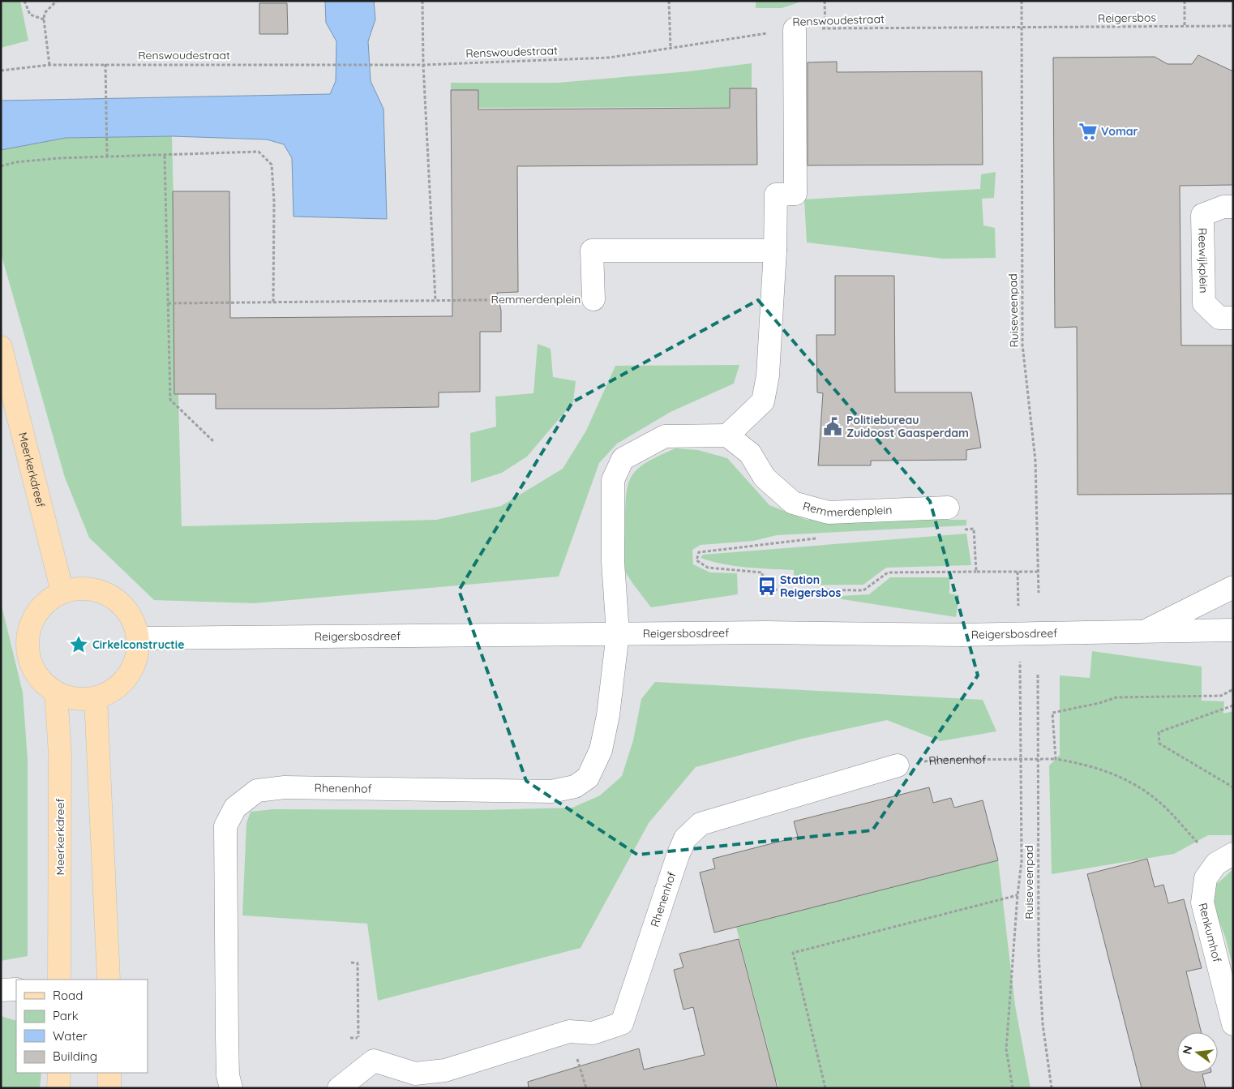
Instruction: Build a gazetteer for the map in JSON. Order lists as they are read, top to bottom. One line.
{"streets":{"main road":["Meerkerkdreef"],"street":["Reewijkplein","Remmerdenplein","Reigersbosdreef","Rhenenhof","Renkumhof"],"path":["Reigersbos","Renswoudestraat","Ruiseveenpad"]},"crossings":[["Reigersbos","Renswoudestraat"],["Reigersbos","Ruiseveenpad"],["Renswoudestraat","Ruiseveenpad"],["Ruiseveenpad","Rhenenhof"],["Meerkerkdreef","Reigersbosdreef"],["Reigersbosdreef","Rhenenhof"],["Rhenenhof","Renkumhof"]],"places":{"supermarket":["Vomar"],"public building":["Politiebureau Zuidoost Gaasperdam"],"bus stop":["Station Reigersbos"],"place":["Cirkelconstructie"]},"legend":["Road","Park","Water","Building"],"north":"left"}
